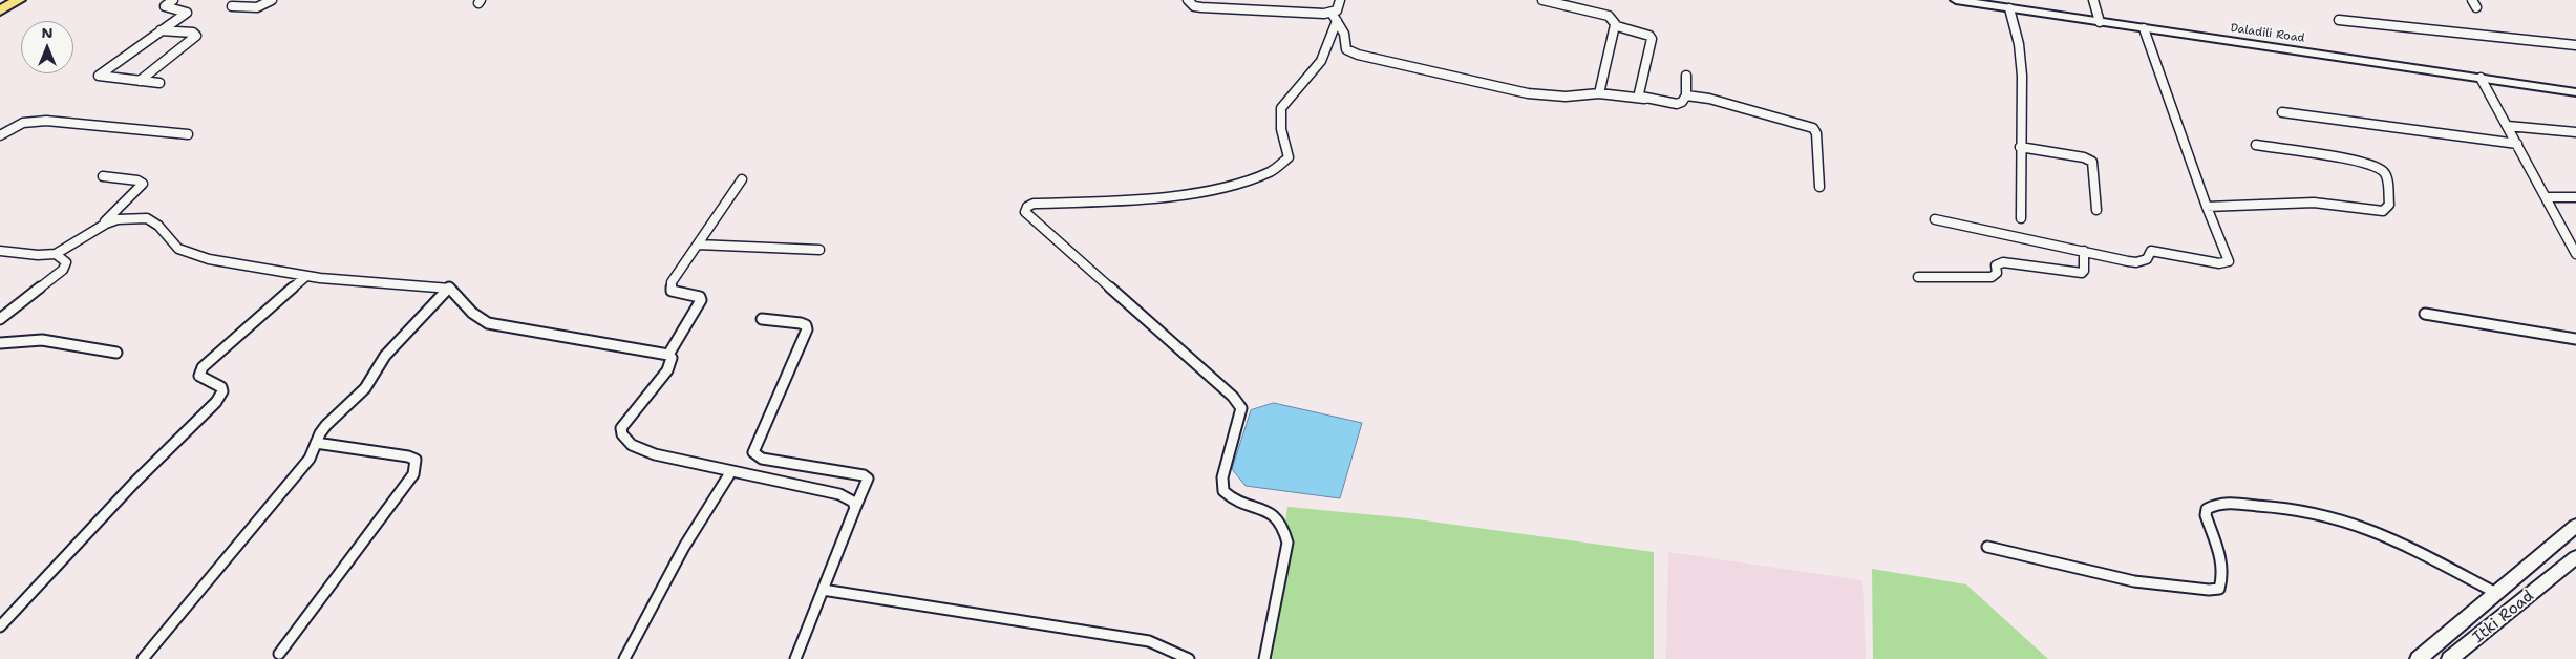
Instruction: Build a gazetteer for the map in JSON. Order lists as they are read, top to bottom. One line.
{"streets":{"main road":["Daladili Road","Itki Road"]},"north":"top"}
